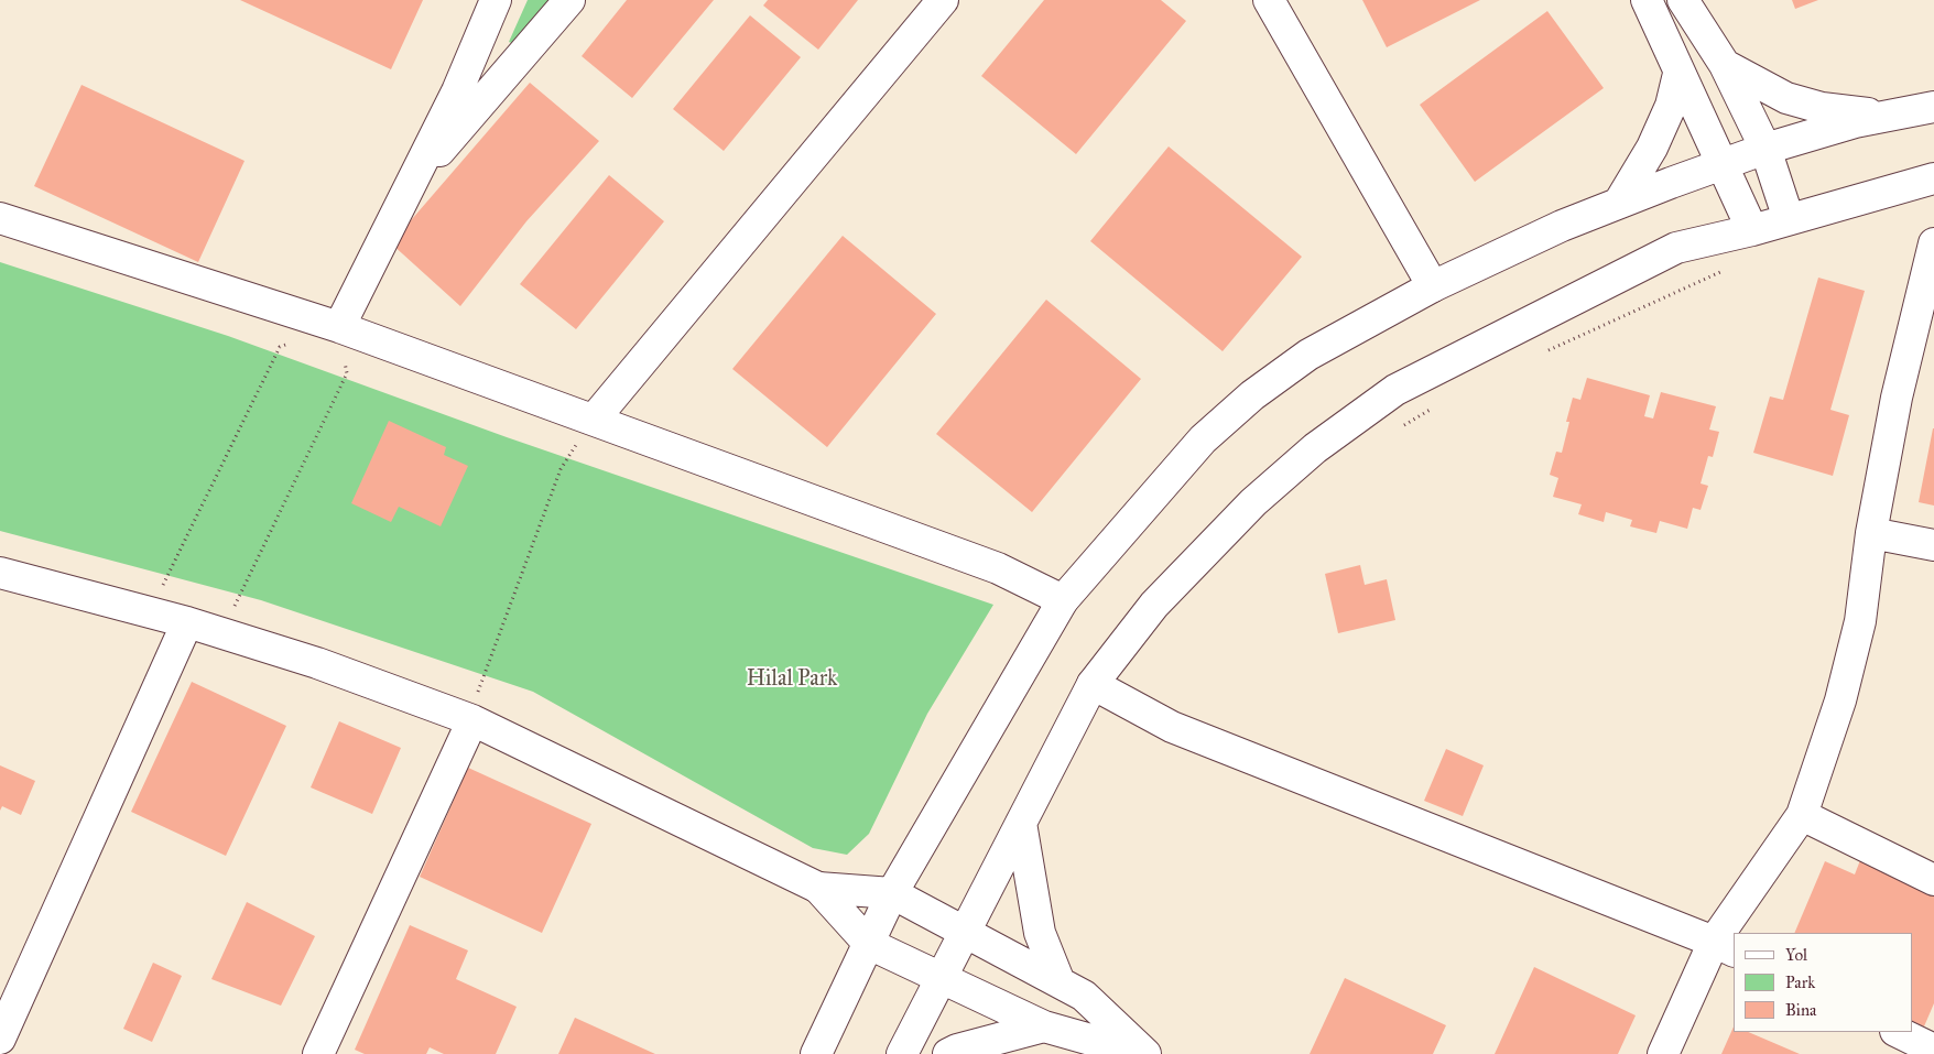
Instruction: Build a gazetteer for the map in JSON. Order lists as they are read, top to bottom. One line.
{"parks":["Hilal Park"],"legend":["Yol","Park","Bina"]}
